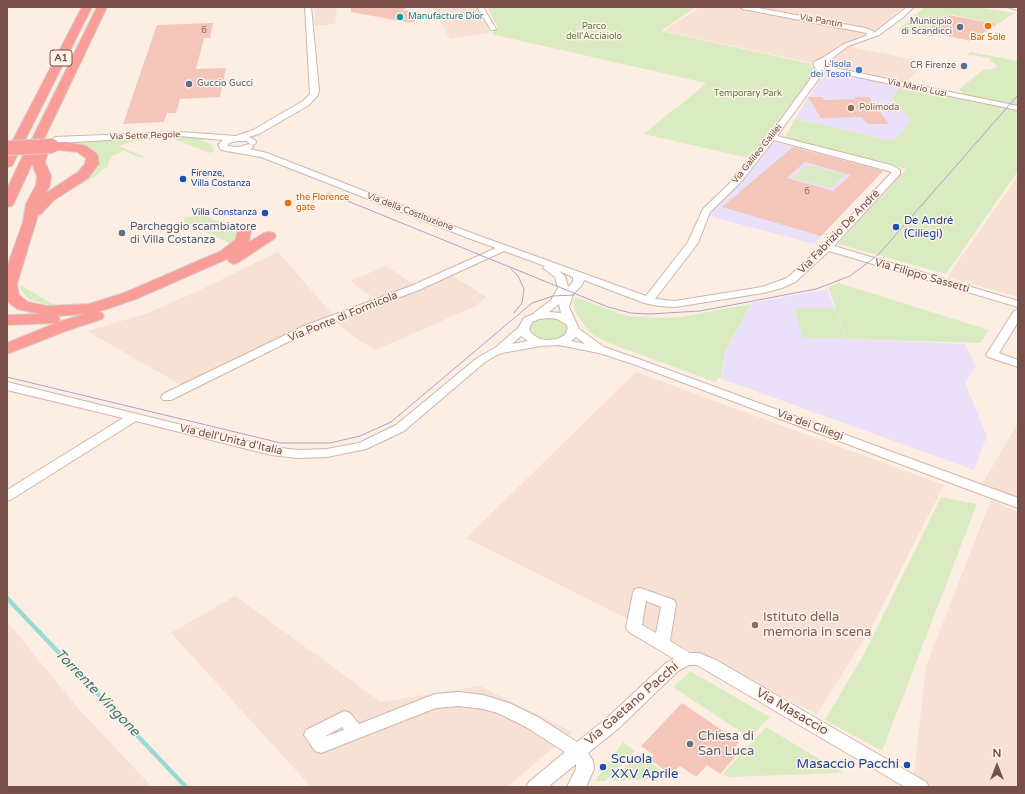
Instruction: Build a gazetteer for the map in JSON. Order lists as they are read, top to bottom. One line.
{"streets":{"highway":["A1"],"street":["Via Pantin","Via Mario Luzi","Via Sette Regole","Via Galileo Galilei","Via della Costituzione","Via Fabrizio De André","Via Filippo Sassetti","Via Ponte di Formicola","Via dei Ciliegi","Via dell'Unità d'Italia","Via Gaetano Pacchi","Via Masaccio"]},"crossings":[["Via Pantin","Via Galileo Galilei"],["A1","Via Sette Regole"],["Via Mario Luzi","Via Galileo Galilei"],["Via Sette Regole","Via della Costituzione"],["Via Galileo Galilei","Via della Costituzione"],["Via Galileo Galilei","Via Fabrizio De André"],["Via della Costituzione","Via Fabrizio De André"],["Via della Costituzione","Via Ponte di Formicola"],["Via Fabrizio De André","Via Filippo Sassetti"],["Via dei Ciliegi","Via dell'Unità d'Italia"],["Via Gaetano Pacchi","Via Masaccio"]],"water":["Torrente Vingone"],"parks":["Parco dell'Acciaiolo","Temporary Park"],"places":["Manufacture Dior","Bar Sole","Municipio di Scandicci","CR Firenze","L'Isola dei Tesori","Guccio Gucci","Polimoda","Firenze, Villa Costanza","the Florence gate","Villa Constanza","De André (Ciliegi)","Parcheggio scambiatore di Villa Costanza","Istituto della memoria in scena","Chiesa di San Luca","Masaccio Pacchi","Scuola XXV Aprile"],"house_numbers":["6","6"],"north":"top"}
